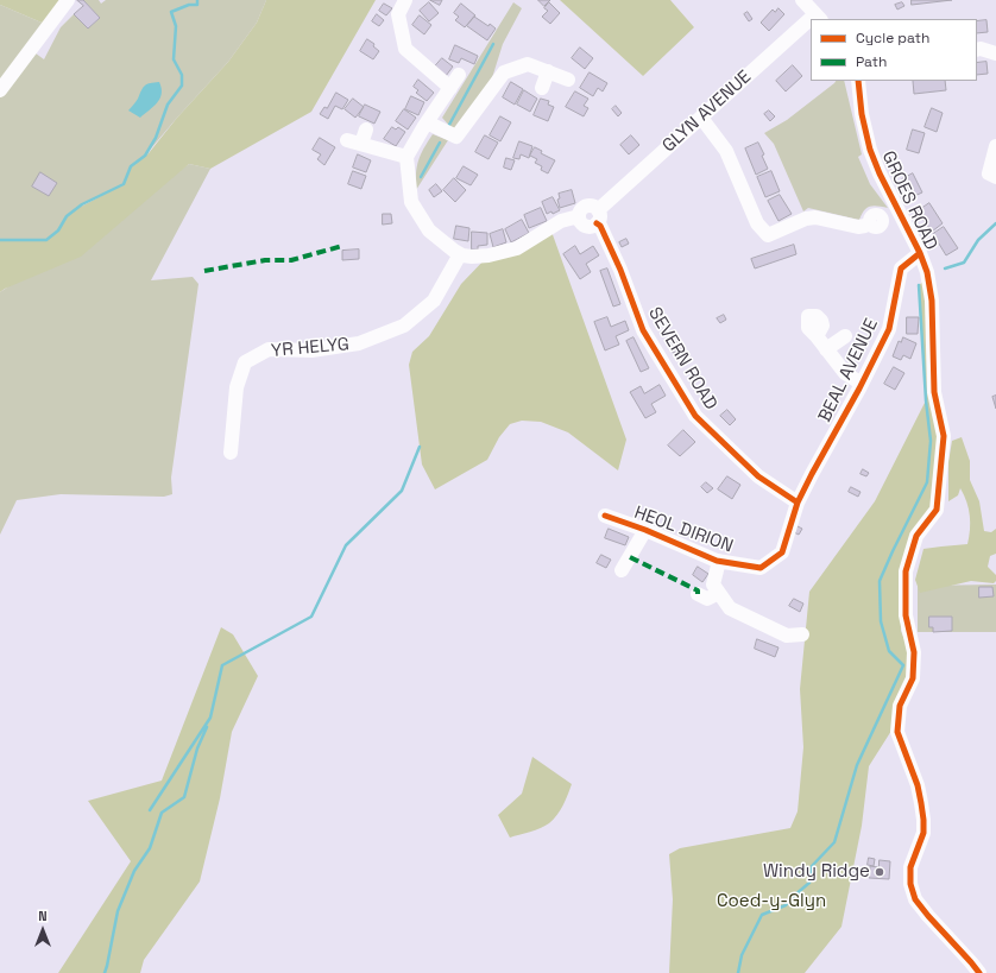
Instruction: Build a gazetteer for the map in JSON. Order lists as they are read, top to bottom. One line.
{"streets":{"street":["GLYN AVENUE","GROES ROAD","YR HELYG","SEVERN ROAD","BEAL AVENUE","HEOL DIRION"]},"crossings":[["GLYN AVENUE","SEVERN ROAD"],["GROES ROAD","BEAL AVENUE"],["SEVERN ROAD","BEAL AVENUE"],["SEVERN ROAD","HEOL DIRION"],["BEAL AVENUE","HEOL DIRION"]],"parks":["Coed-y-Glyn"],"places":["Windy Ridge"],"legend":["Cycle path","Path"],"north":"top"}
